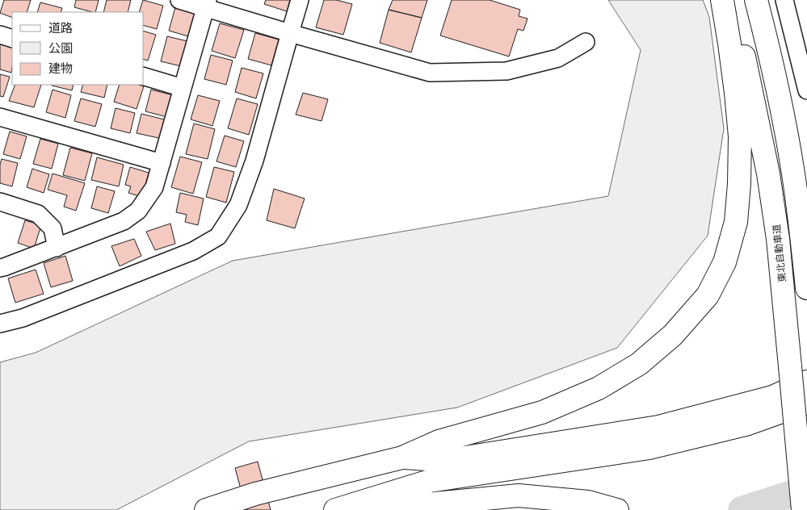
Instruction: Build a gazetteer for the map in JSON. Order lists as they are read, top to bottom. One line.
{"streets":{"highway":["東北自動車道"]},"legend":["道路","公園","建物"]}
